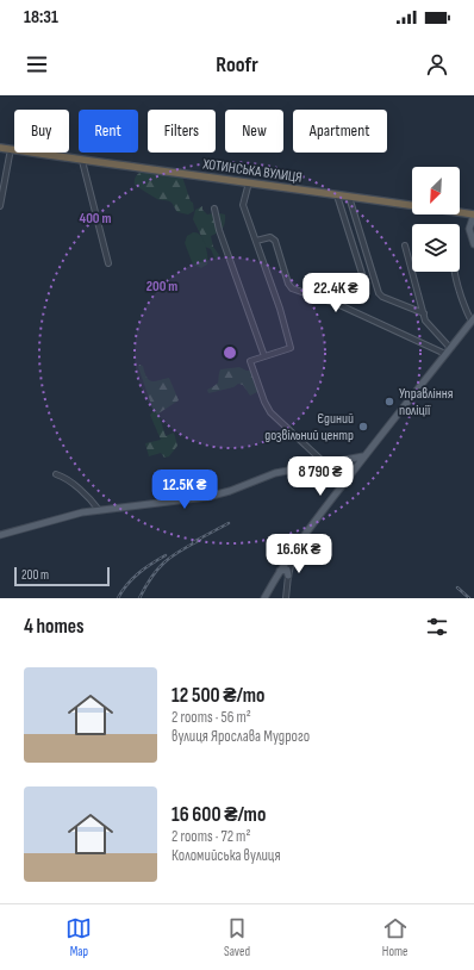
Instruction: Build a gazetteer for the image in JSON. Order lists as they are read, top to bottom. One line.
{"streets":{"highway":["ХОТИНСЬКА ВУЛИЦЯ"]},"places":["Управління поліції","Єдиний дозвільний центр"],"scale_bar":"200 m","north":"bottom left","page":{"status":"18:31","header":"Roofr","chip":["Buy","Rent","Filters","New","Apartment"],"price":["22.4K ₴","8 790 ₴","12.5K ₴","16.6K ₴"],"scale":"200 m","heading":"4 homes","list":[{"name":"12 500 ₴/mo","note":"2 rooms · 56 m² · вулиця Ярослава Мудрого"},{"name":"16 600 ₴/mo","note":"2 rooms · 72 m² · Коломийська вулиця"}],"tabs":["Map","Saved","Home"]},"rings":["400 m","200 m"]}
